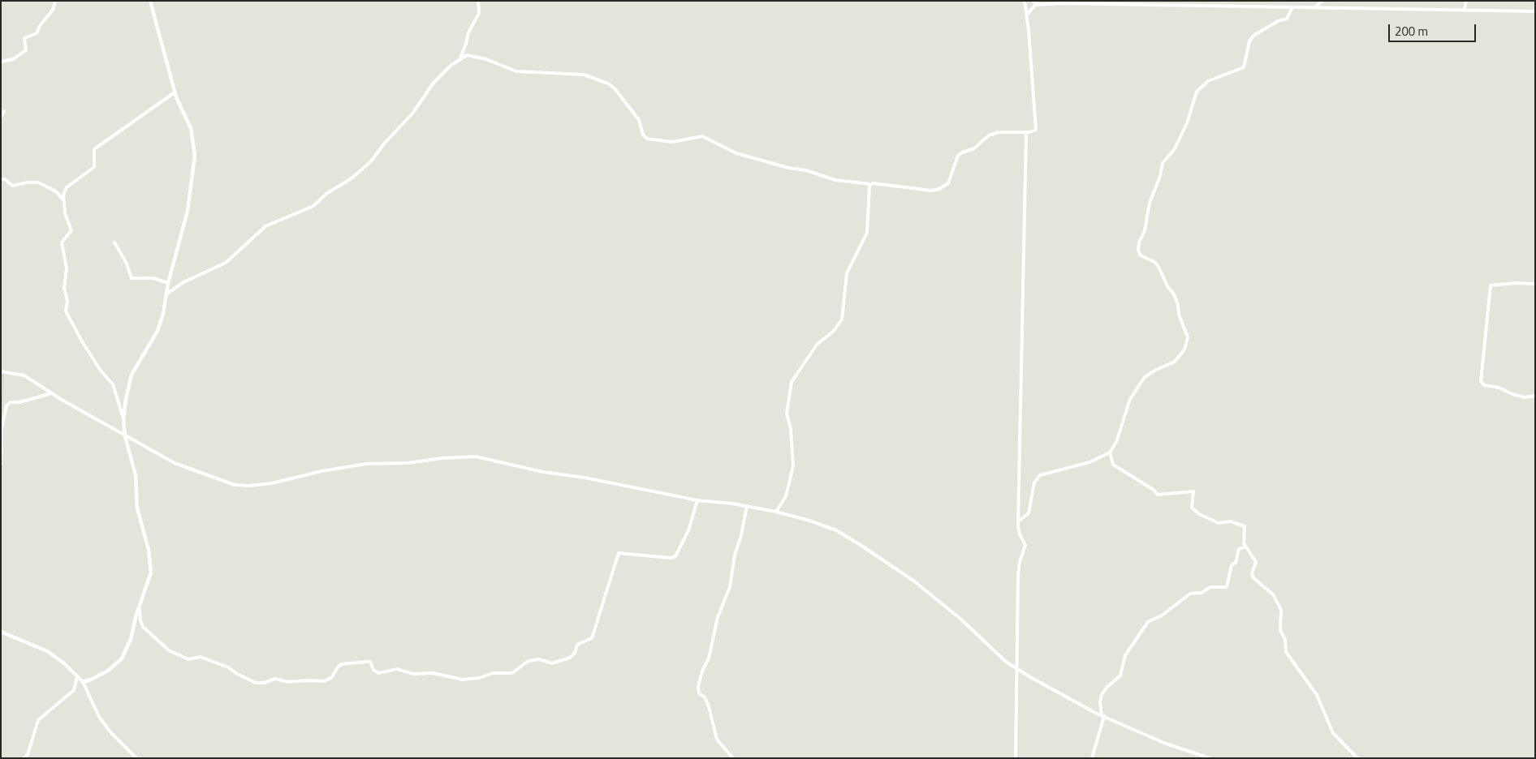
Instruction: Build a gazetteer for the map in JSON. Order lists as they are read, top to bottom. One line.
{"scale_bar":"200 m"}
